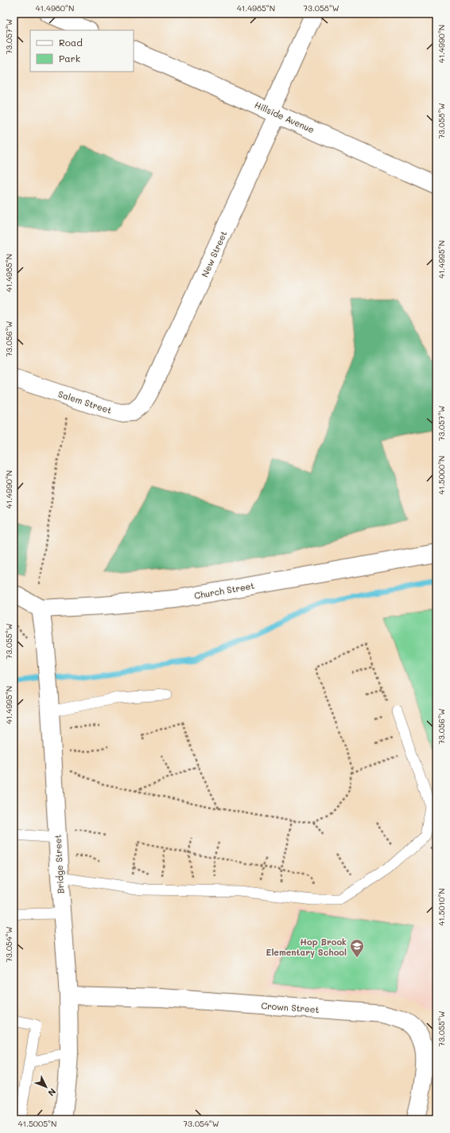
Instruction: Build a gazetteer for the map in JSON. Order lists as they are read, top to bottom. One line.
{"streets":{"street":["Hillside Avenue","New Street","Salem Street","Church Street","Bridge Street","Crown Street"]},"crossings":[["Hillside Avenue","New Street"],["New Street","Salem Street"],["Church Street","Bridge Street"],["Bridge Street","Crown Street"]],"places":{"school or university":["Hop Brook Elementary School"]},"legend":["Road","Park"],"north":"bottom right","coordinates":["41.4980°N","41.4985°N","73.058°W","73.057°W","41.4990°N","41.4995°N","73.056°W","41.5000°N","73.055°W","41.5010°N","73.054°W","41.5005°N"]}
